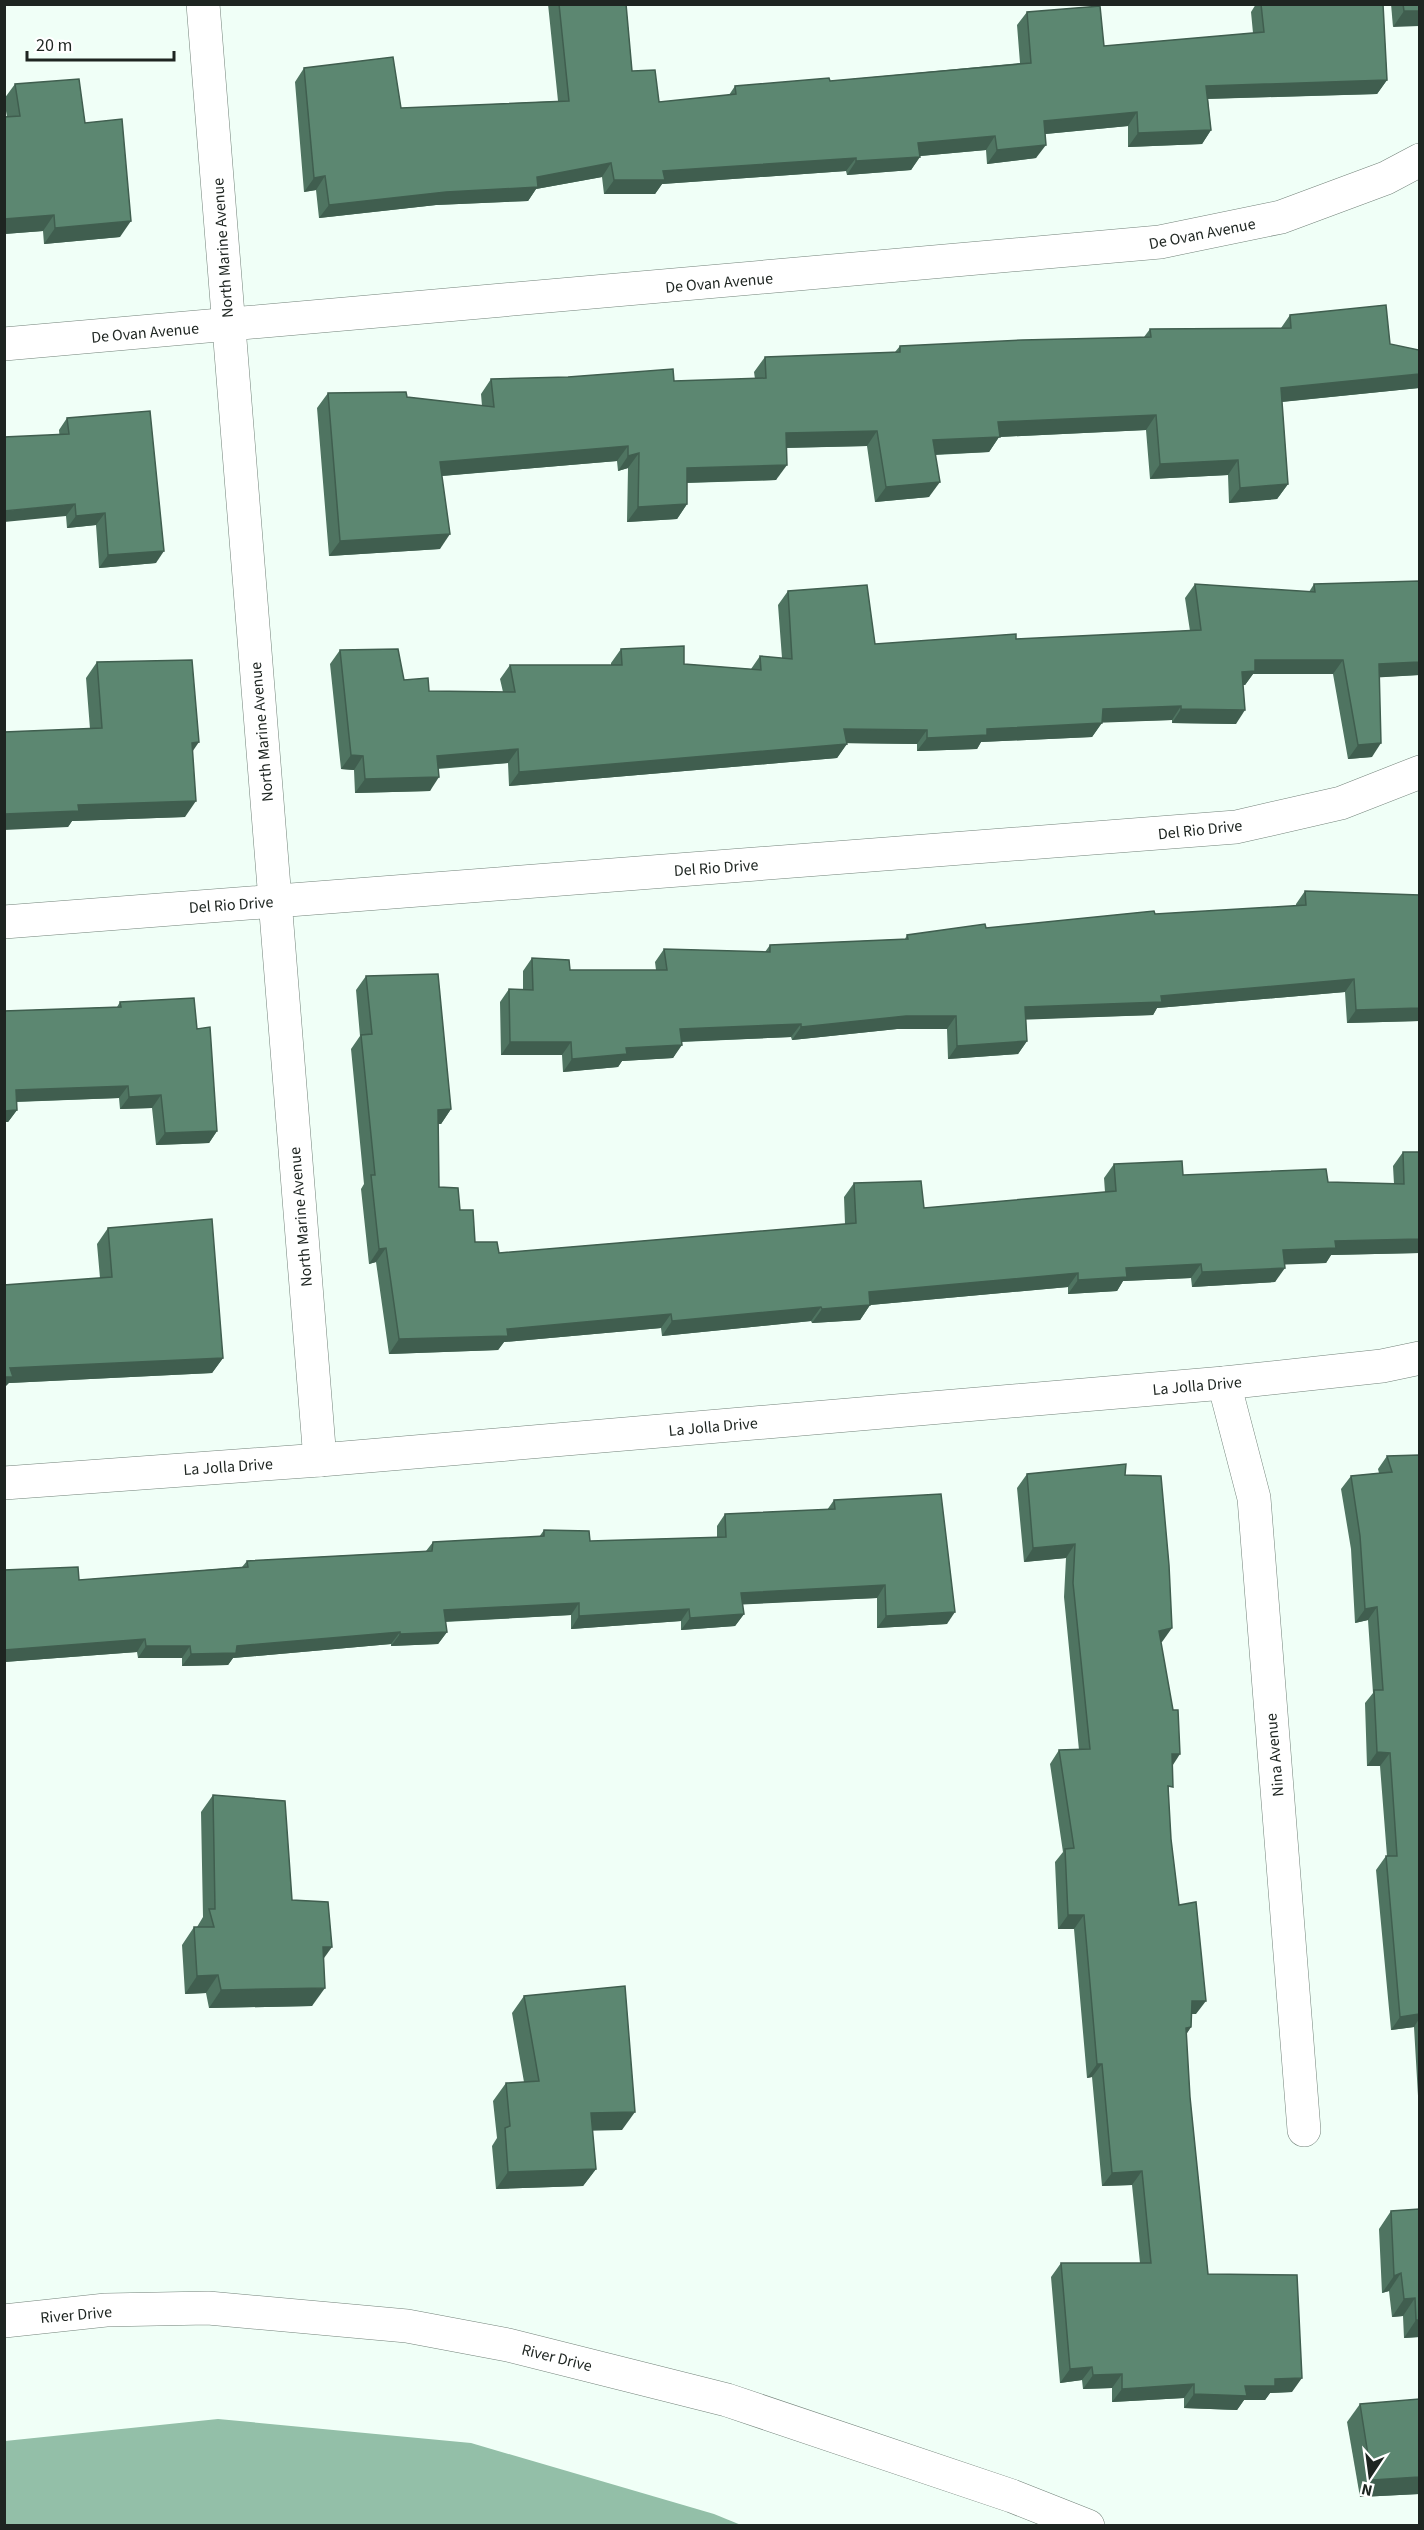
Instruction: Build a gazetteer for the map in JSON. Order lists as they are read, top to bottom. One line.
{"streets":{"street":["De Ovan Avenue","North Marine Avenue","Del Rio Drive","La Jolla Drive","Nina Avenue","River Drive"]},"crossings":[["De Ovan Avenue","North Marine Avenue"],["North Marine Avenue","Del Rio Drive"],["North Marine Avenue","La Jolla Drive"],["La Jolla Drive","Nina Avenue"]],"scale_bar":"20 m","north":"bottom"}
